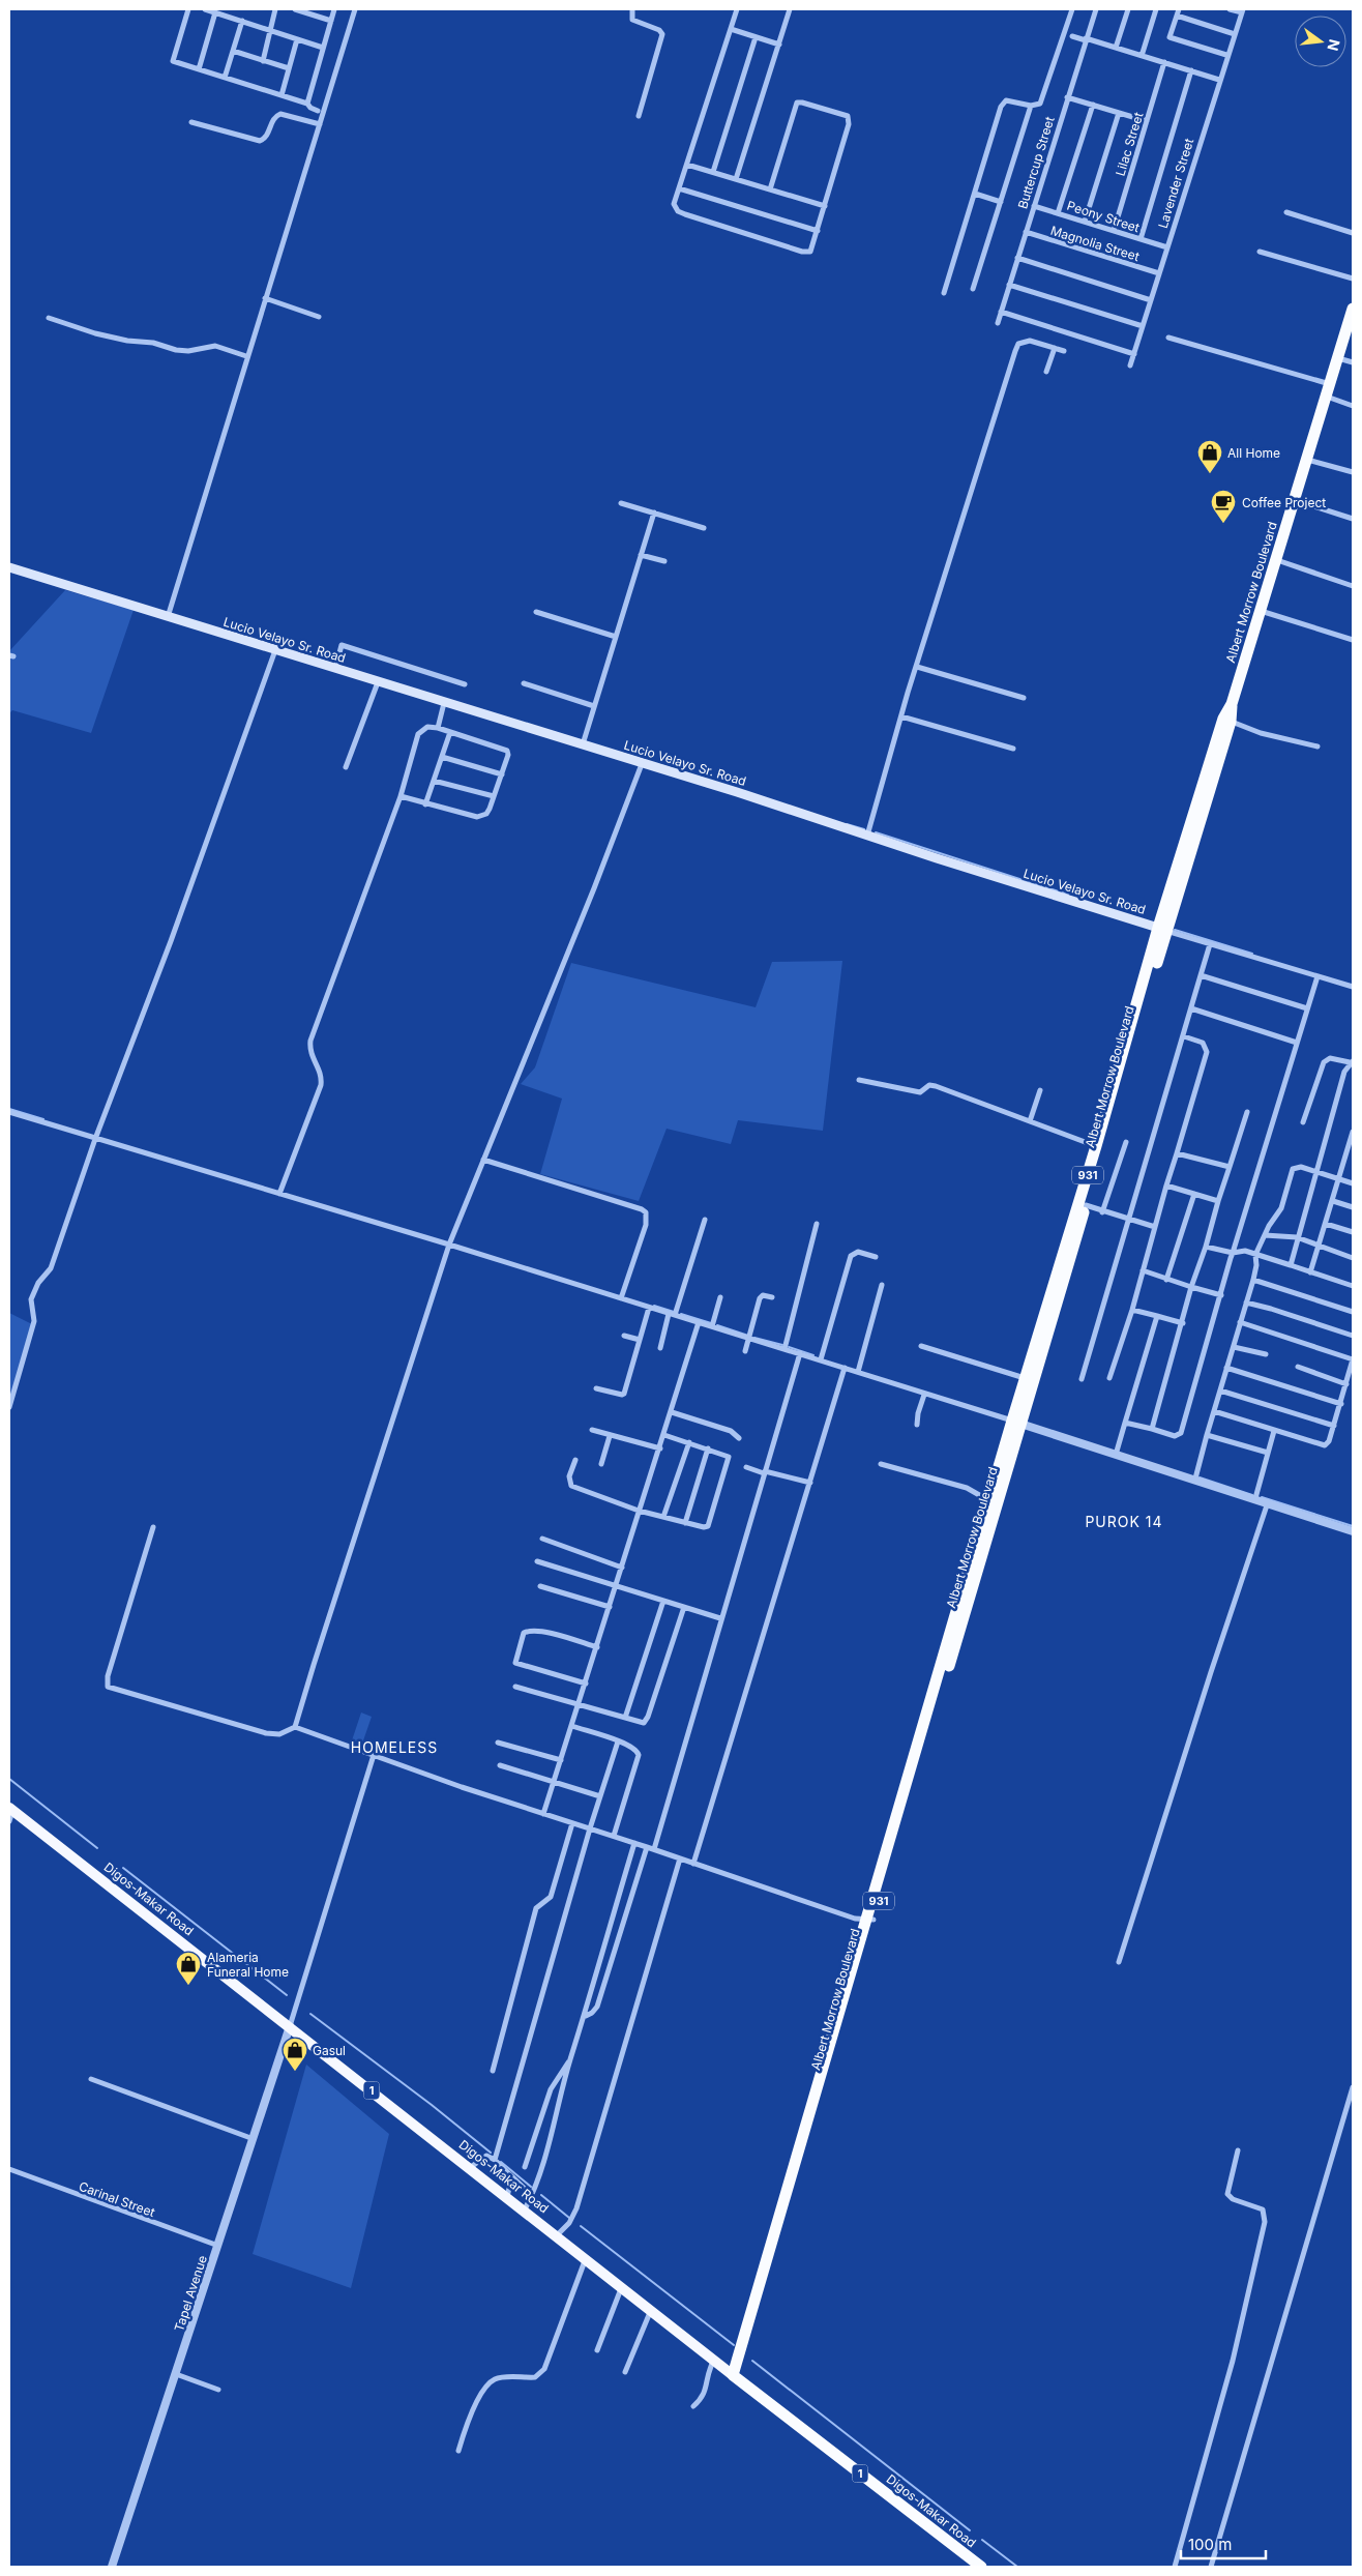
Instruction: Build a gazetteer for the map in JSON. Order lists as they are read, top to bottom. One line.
{"streets":{"highway":["Albert Morrow Boulevard","931","Digos-Makar Road","1"],"main road":["Lucio Velayo Sr. Road"],"street":["Lilac Street","Buttercup Street","Lavender Street","Peony Street","Magnolia Street","Carinal Street","Tapel Avenue"]},"crossings":[["Lilac Street","Peony Street"],["Buttercup Street","Peony Street"],["Buttercup Street","Magnolia Street"],["Lavender Street","Peony Street"],["Lavender Street","Magnolia Street"],["Albert Morrow Boulevard","Lucio Velayo Sr. Road"],["Albert Morrow Boulevard","Digos-Makar Road"],["Digos-Makar Road","Tapel Avenue"],["Carinal Street","Tapel Avenue"]],"districts":["PUROK 14","HOMELESS"],"places":{"shop":["All Home","Alameria Funeral Home","Gasul"],"cafe":["Coffee Project"]},"scale_bar":"100 m","north":"right"}
